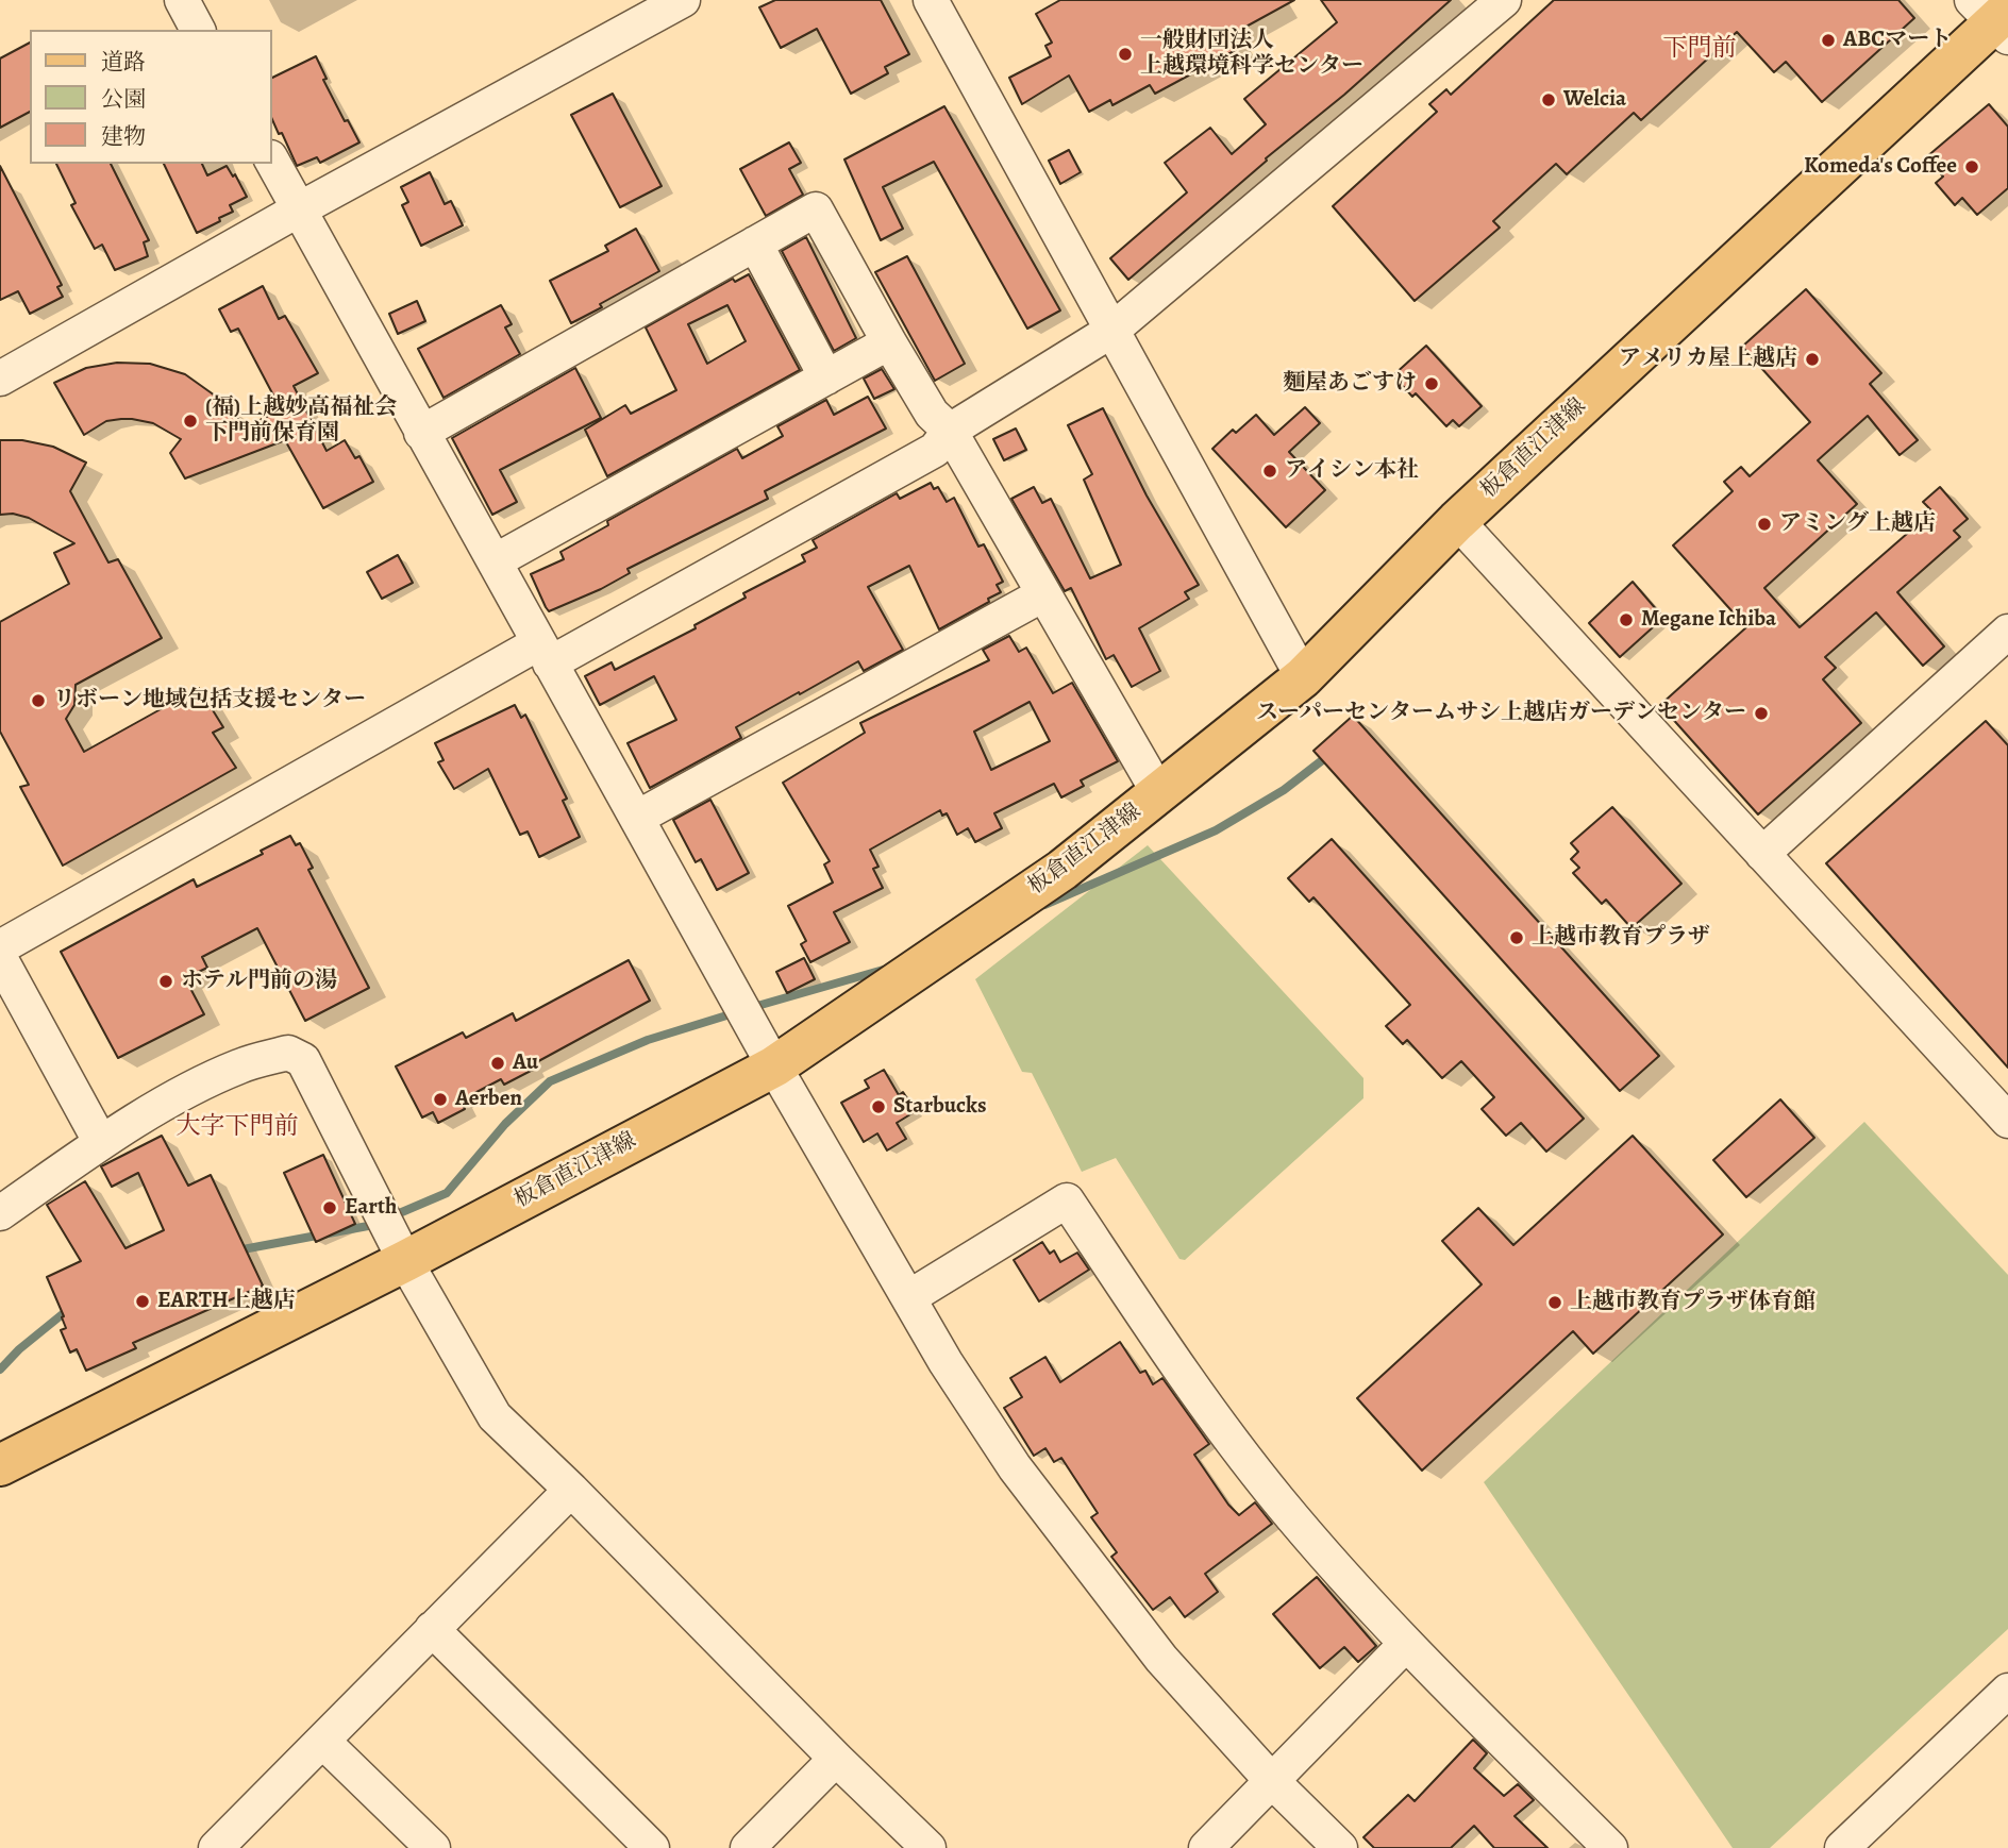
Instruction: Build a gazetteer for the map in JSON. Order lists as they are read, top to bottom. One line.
{"streets":{"main road":["板倉直江津線"]},"districts":["下門前","大字下門前"],"places":["ABCマート","一般財団法人 上越環境科学センター","Welcia","Komeda's Coffee","アメリカ屋上越店","麵屋あごすけ","(福)上越妙高福祉会 下門前保育園","アイシン本社","アミング上越店","Megane Ichiba","リボーン地域包括支援センター","スーパーセンタームサシ上越店ガーデンセンター","上越市教育プラザ","ホテル門前の湯","Au","Aerben","Starbucks","Earth","EARTH上越店","上越市教育プラザ体育館"],"legend":["道路","公園","建物"]}
